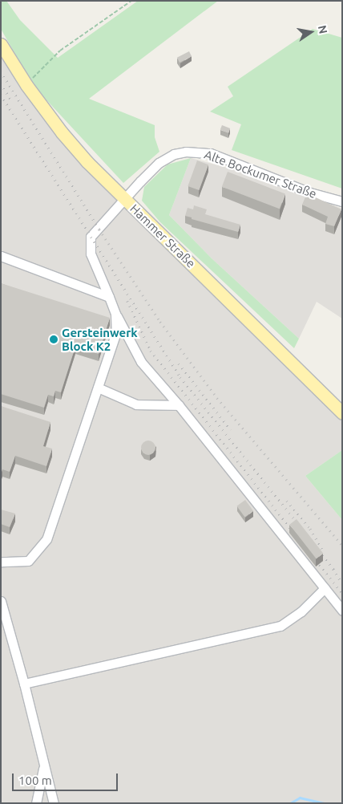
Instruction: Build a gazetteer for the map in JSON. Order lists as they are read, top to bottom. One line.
{"streets":{"main road":["Hammer Straße"],"street":["Alte Bockumer Straße"]},"crossings":[["Alte Bockumer Straße","Hammer Straße"]],"places":["Gersteinwerk Block K2"],"scale_bar":"100 m","north":"right"}
